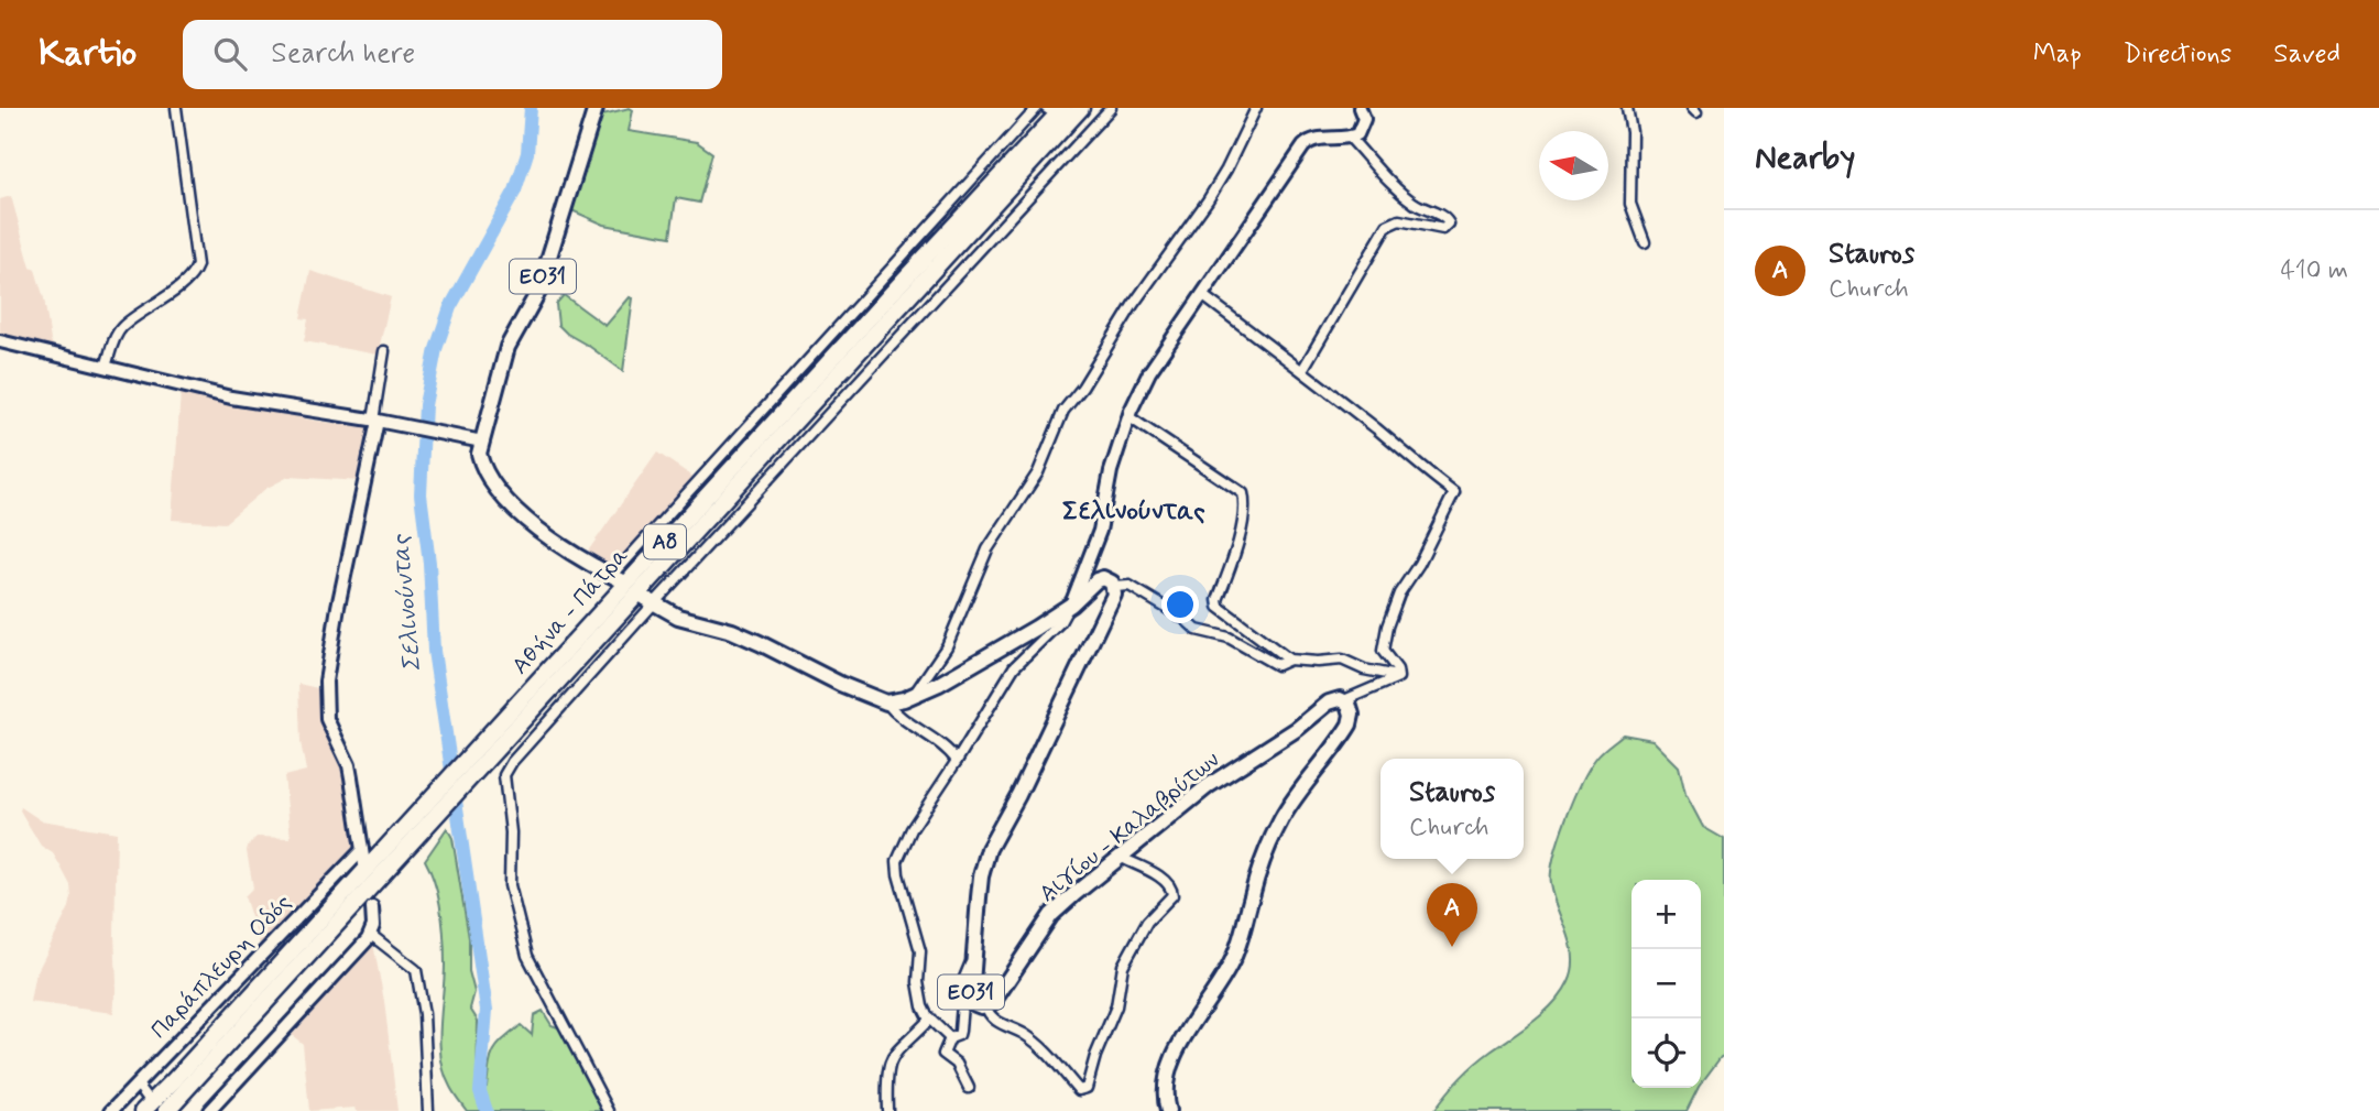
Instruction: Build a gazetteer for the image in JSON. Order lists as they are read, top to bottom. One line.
{"streets":{"highway":["Α8","Αθήνα - Πάτρα"],"main road":["ΕΟ31","Αιγίου - Καλαβρύτων"],"street":["Παράπλευρη Οδός"]},"crossings":[["ΕΟ31","Αιγίου - Καλαβρύτων"]],"districts":["Σελινούντας"],"water":["Σελινούντας"],"north":"left","page":{"header":"Kartio","search":"Search here","nav":["Map","Directions","Saved"],"heading":"Nearby","list":[{"mark":"A","name":"Stauros","note":"Church","value":"410 m"}],"popup":["Stauros","Church"],"map_buttons":["+","−"],"pins":"A"}}
